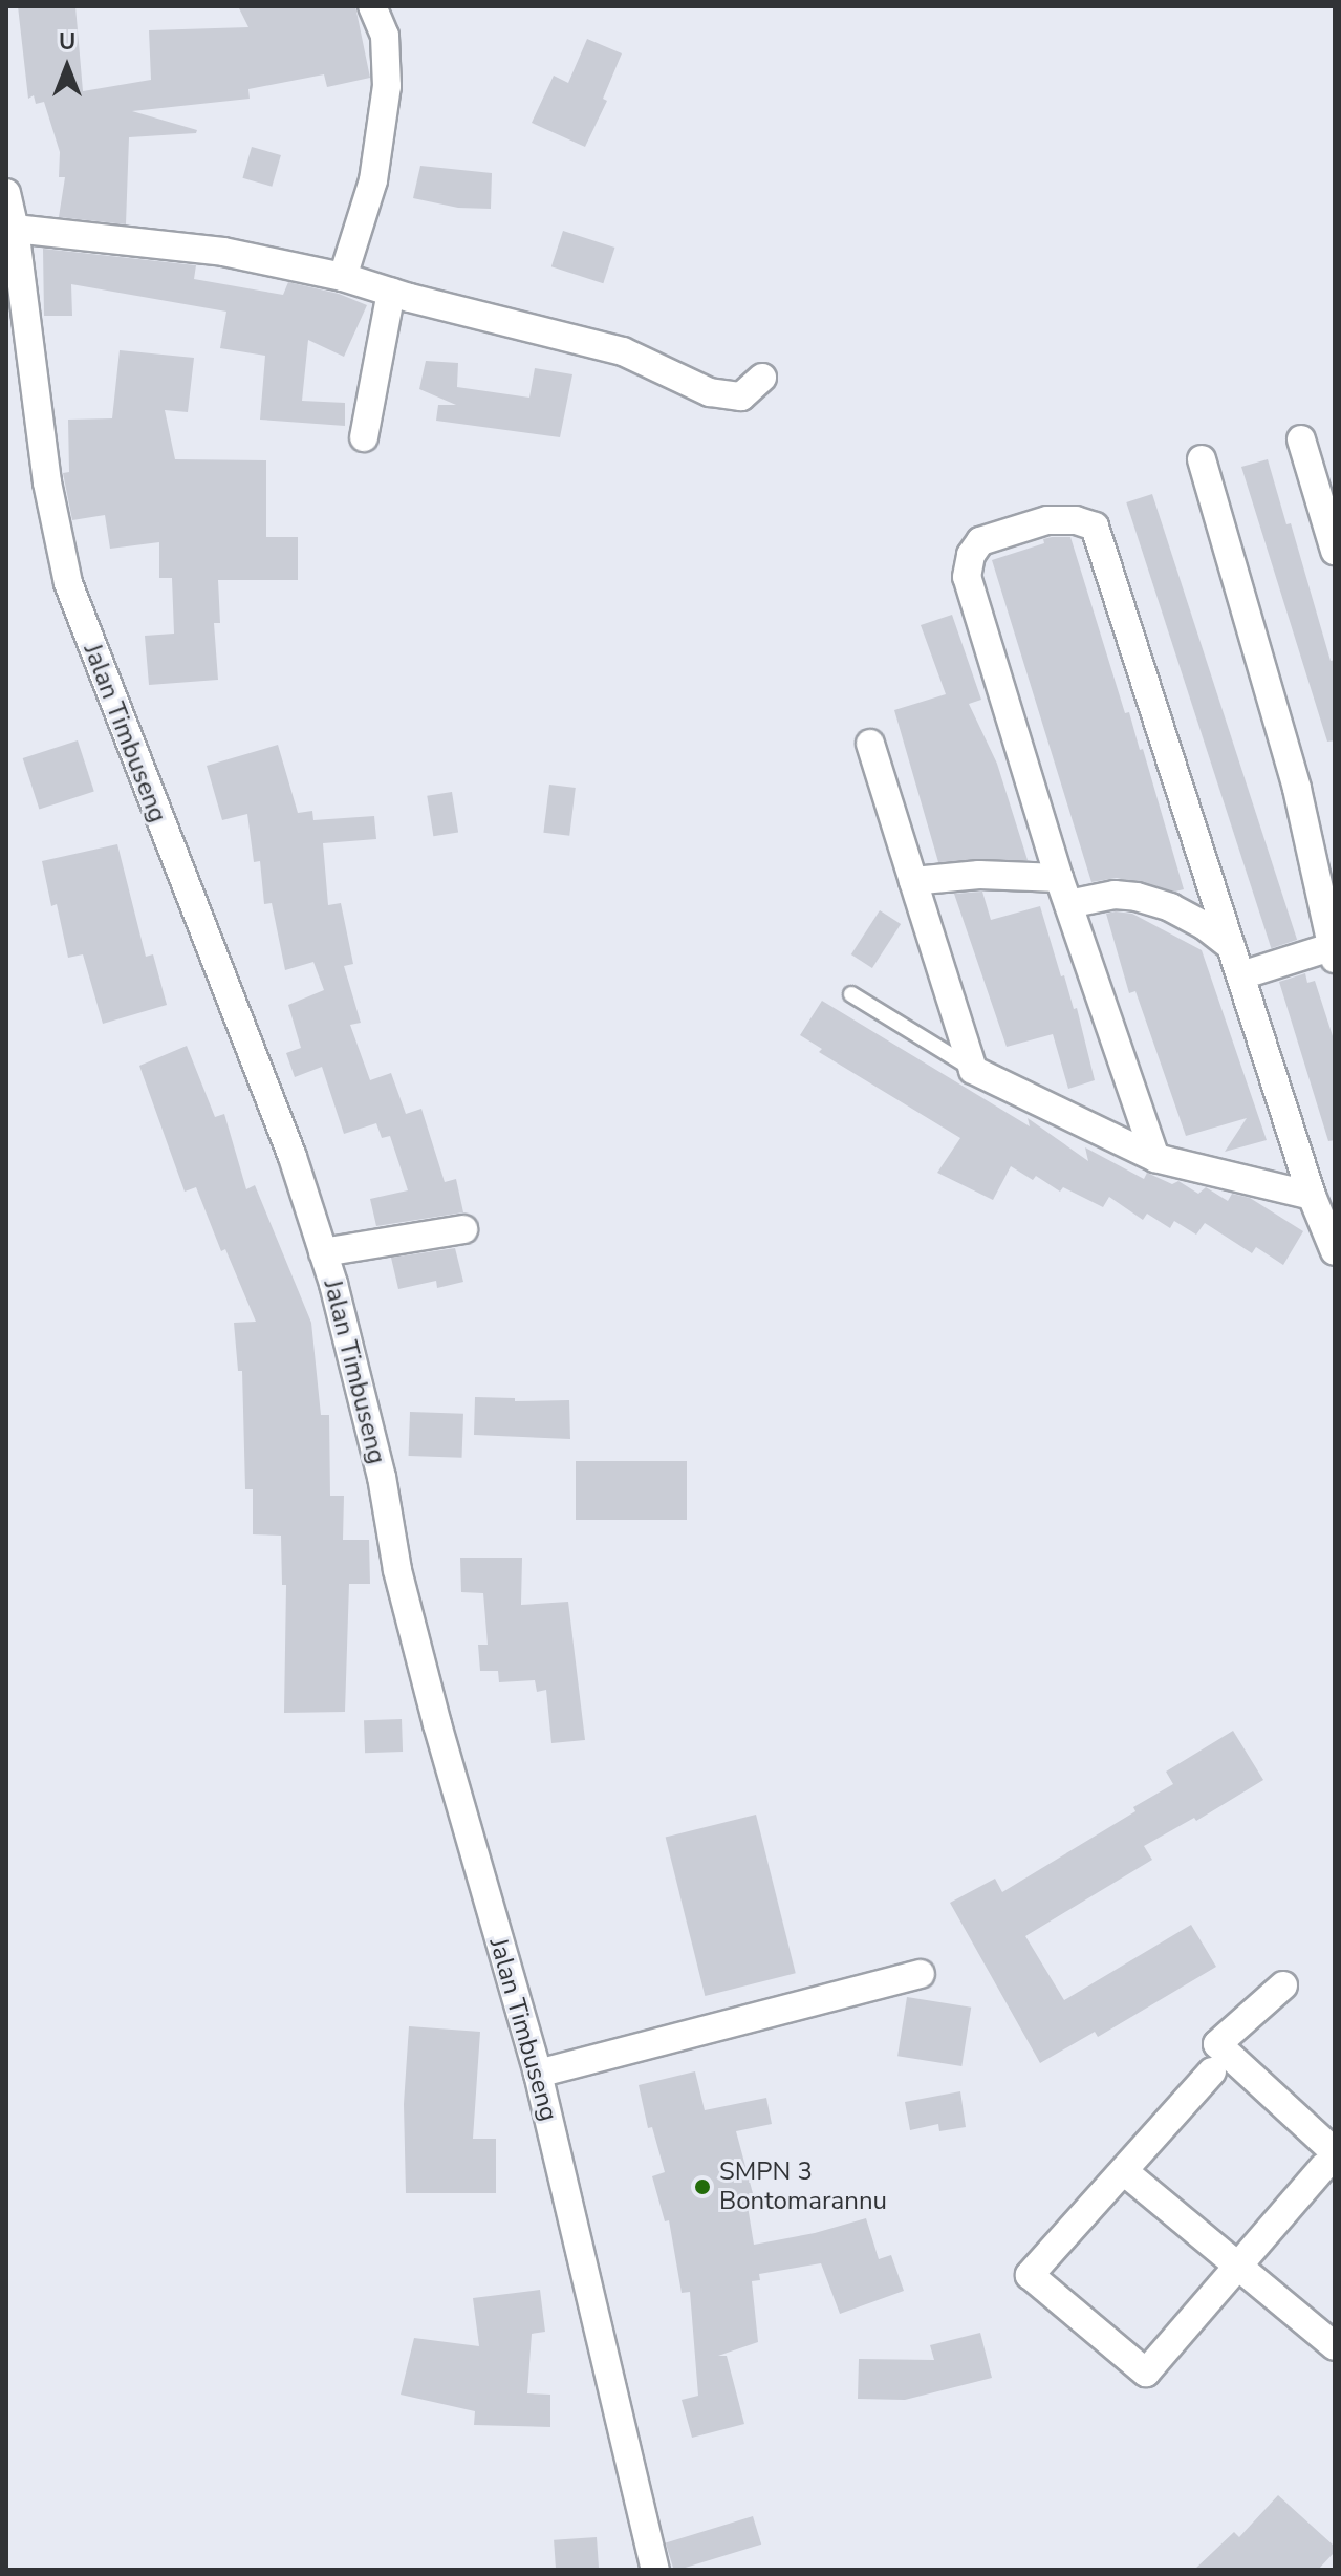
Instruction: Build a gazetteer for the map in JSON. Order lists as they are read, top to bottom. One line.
{"streets":{"street":["Jalan Timbuseng"]},"places":["SMPN 3 Bontomarannu"],"north":"top"}
